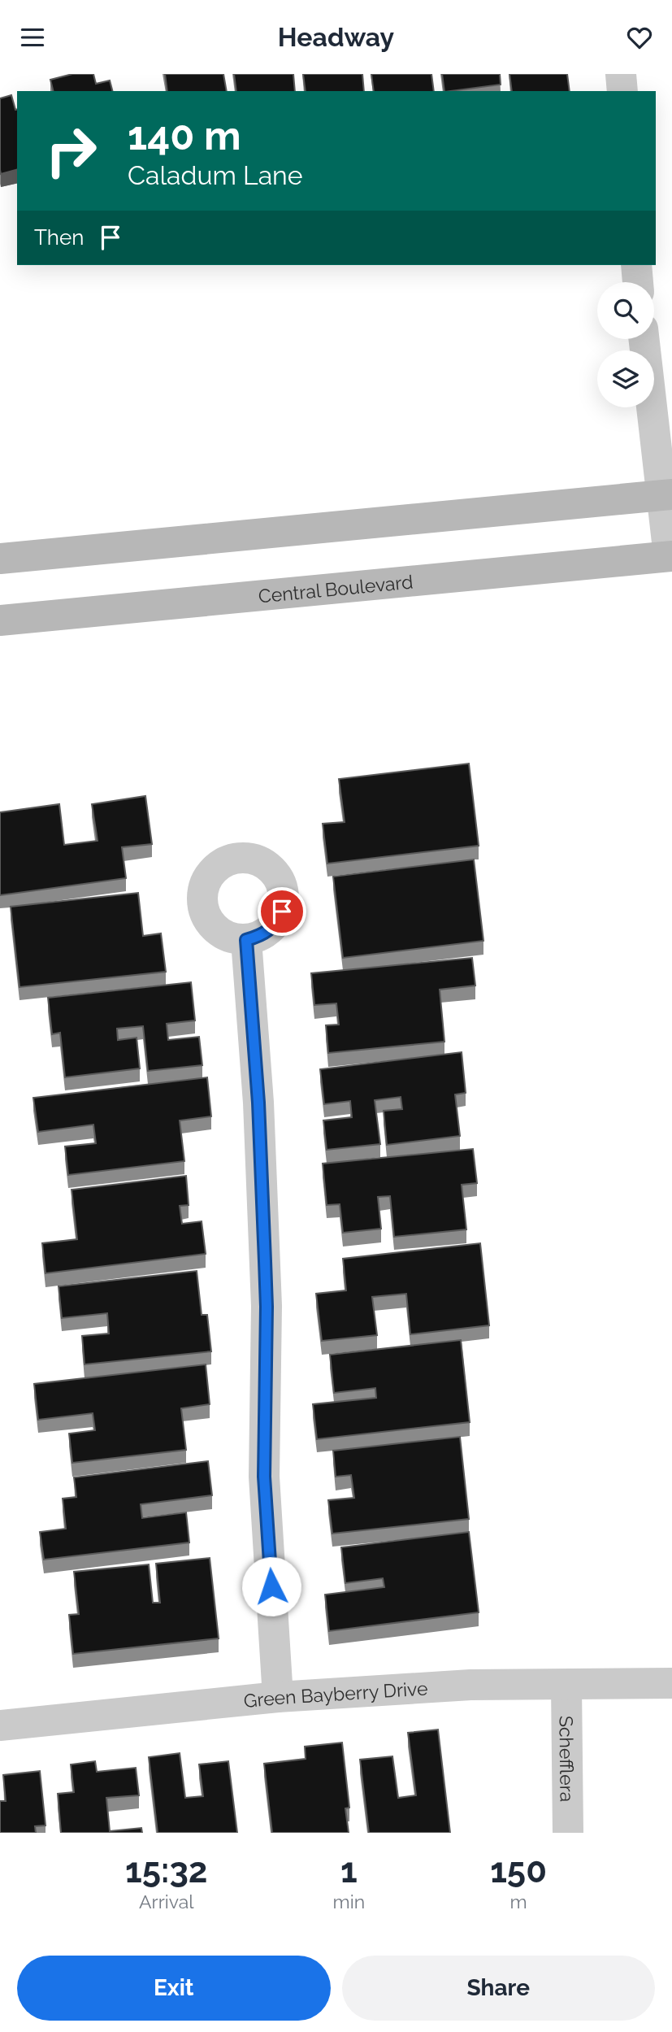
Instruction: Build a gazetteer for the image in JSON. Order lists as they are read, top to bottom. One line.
{"streets":{"street":["Central Boulevard","Green Bayberry Drive","Schefflera"]},"crossings":[["Green Bayberry Drive","Schefflera"]],"page":{"header":"Headway","turn":["140 m","Caladum Lane"],"then":"Then","eta":["15:32","Arrival","1","min","150","m"],"buttons":["Exit","Share"]}}
